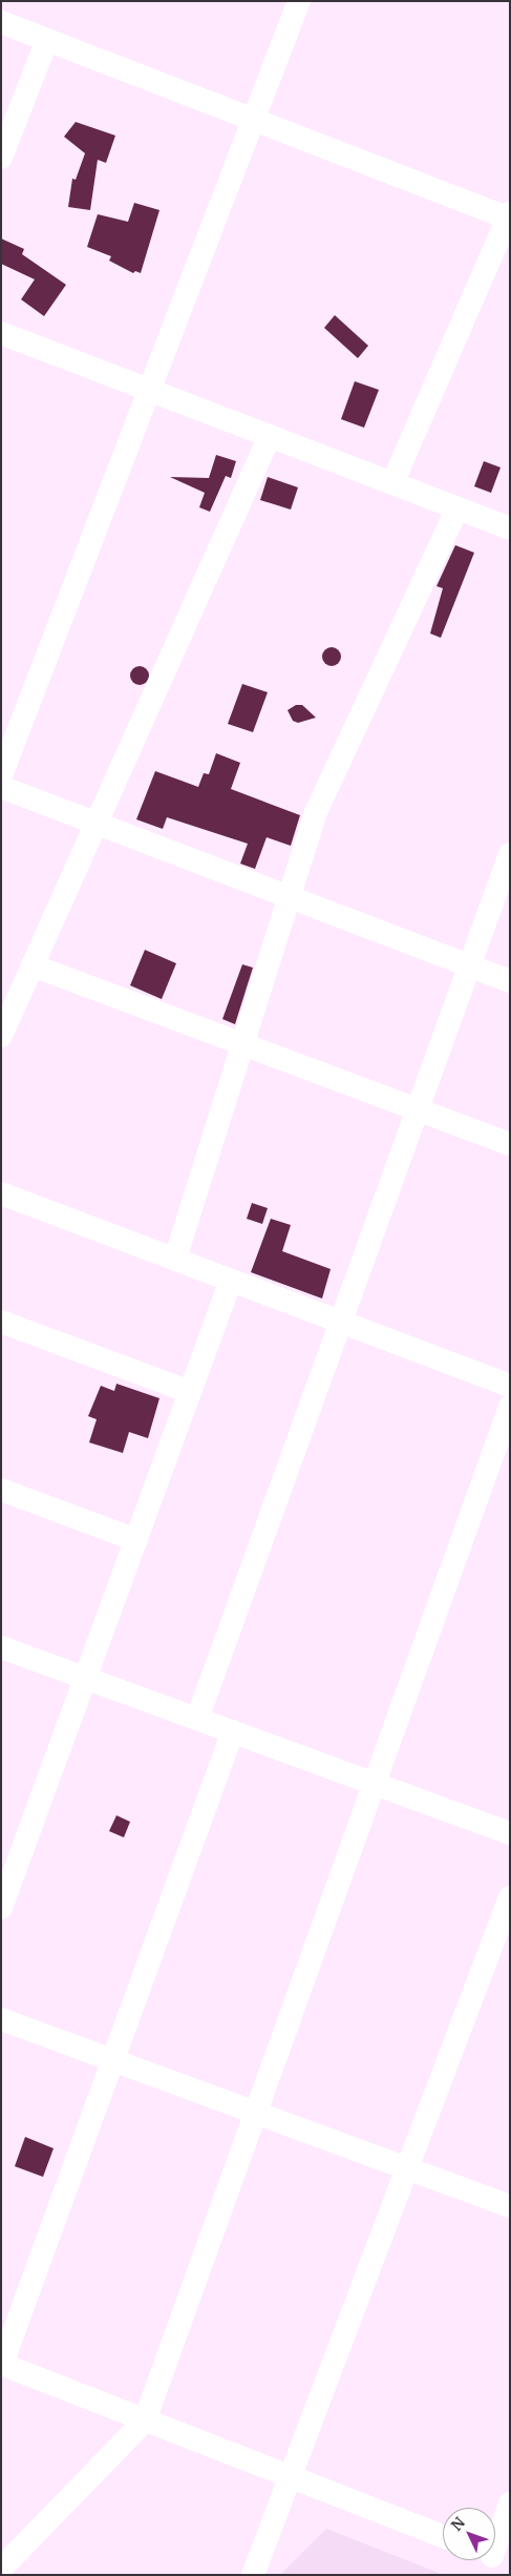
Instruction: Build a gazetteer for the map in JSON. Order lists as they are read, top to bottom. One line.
{"north":"top left"}
